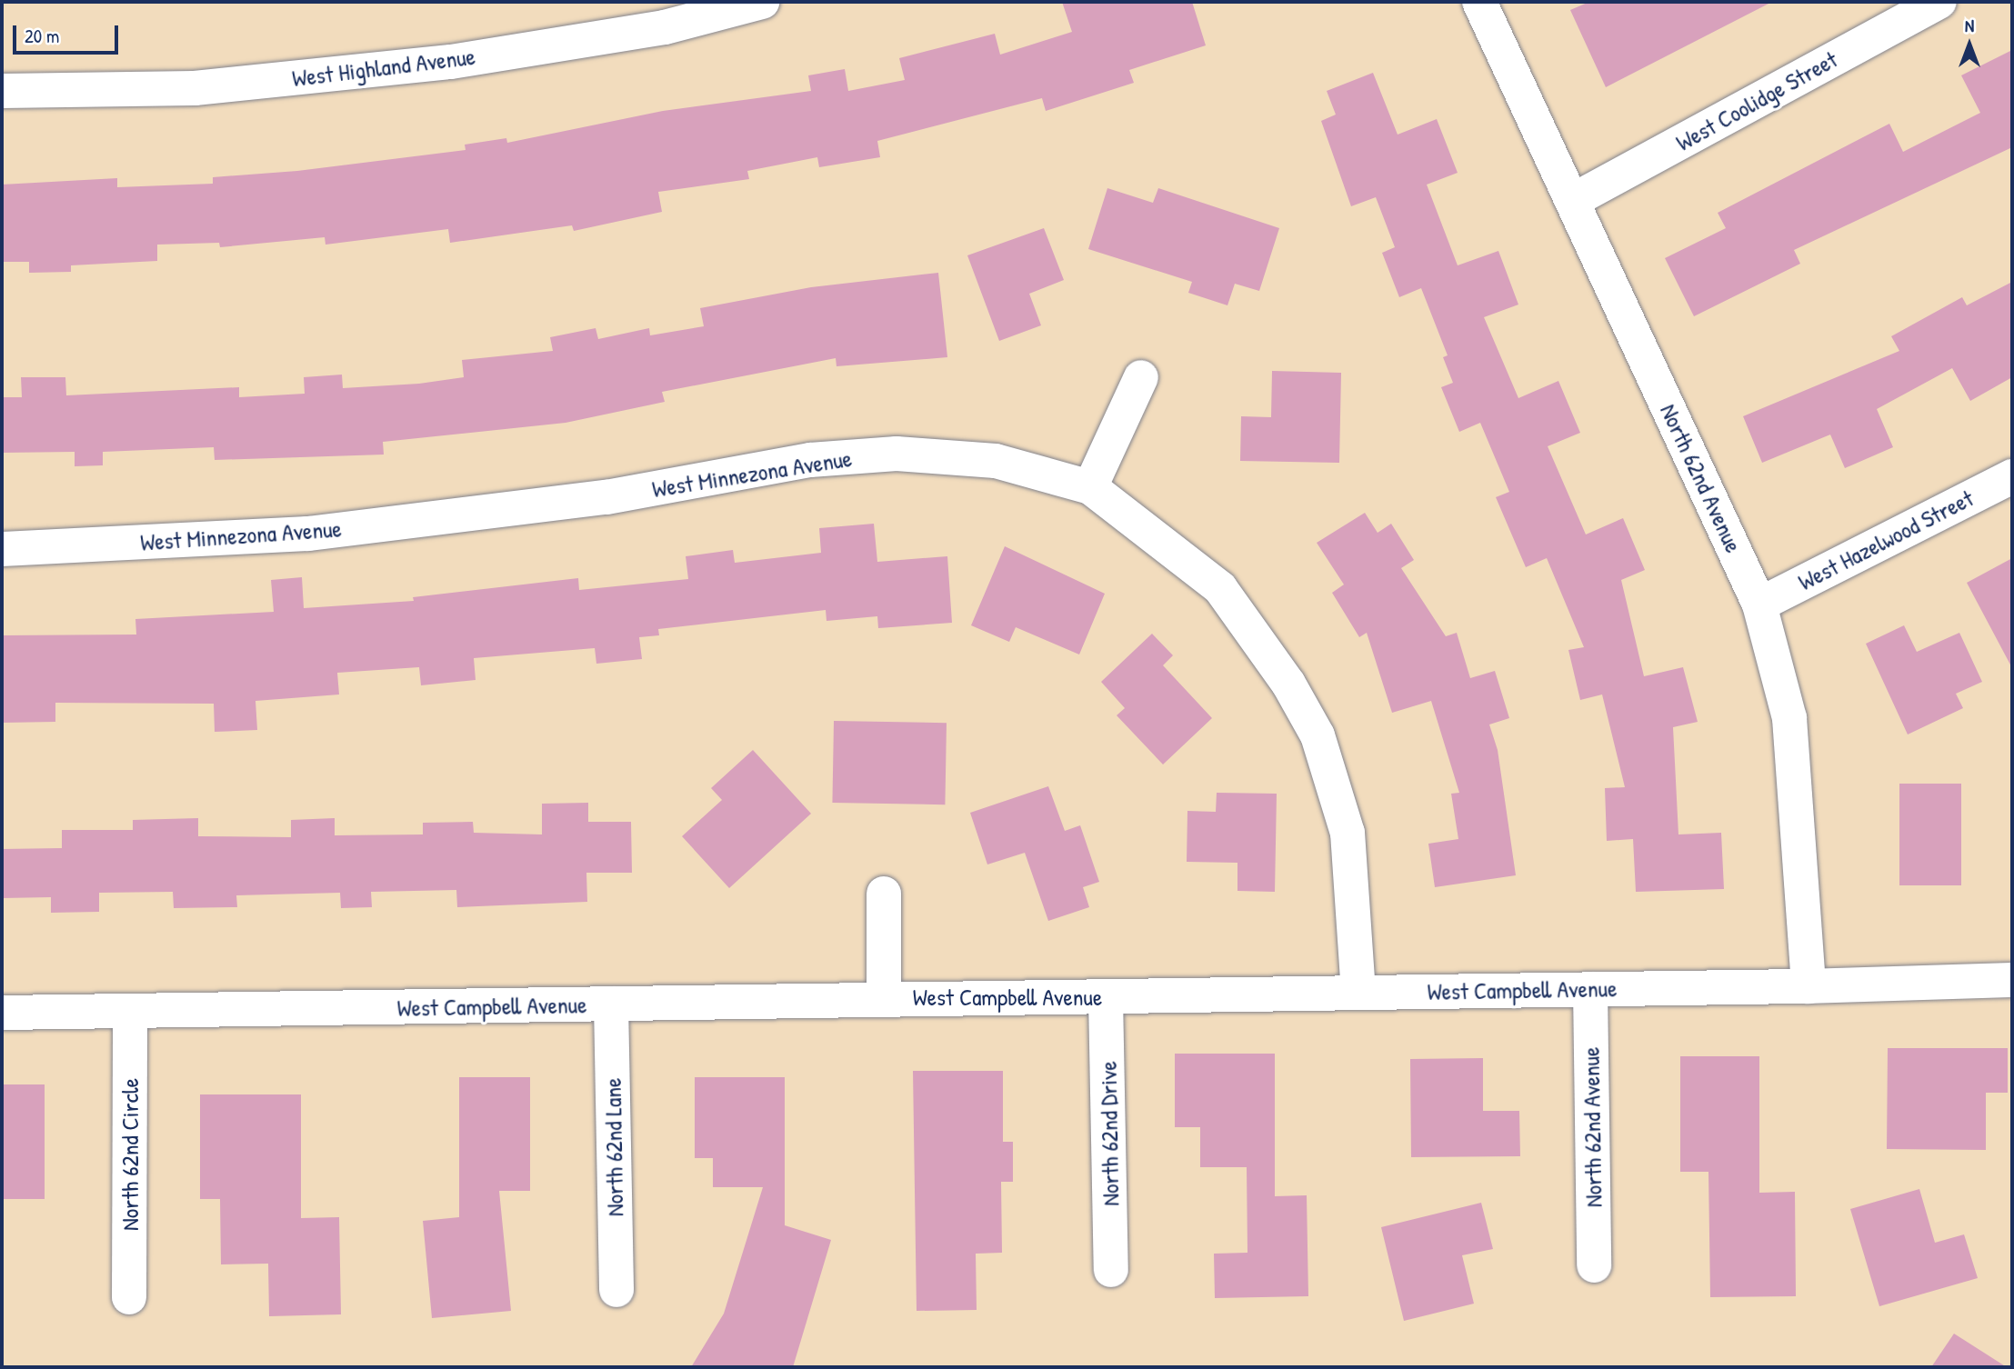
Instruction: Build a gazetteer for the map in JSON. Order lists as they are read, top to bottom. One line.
{"streets":{"street":["West Highland Avenue","West Coolidge Street","West Minnezona Avenue","North 62nd Avenue","West Hazelwood Street","West Campbell Avenue","North 62nd Drive","North 62nd Lane","North 62nd Circle"]},"crossings":[["West Coolidge Street","North 62nd Avenue"],["West Minnezona Avenue","West Campbell Avenue"],["North 62nd Avenue","West Hazelwood Street"],["North 62nd Avenue","West Campbell Avenue"],["West Campbell Avenue","North 62nd Drive"],["West Campbell Avenue","North 62nd Lane"],["West Campbell Avenue","North 62nd Circle"]],"scale_bar":"20 m","north":"top"}
